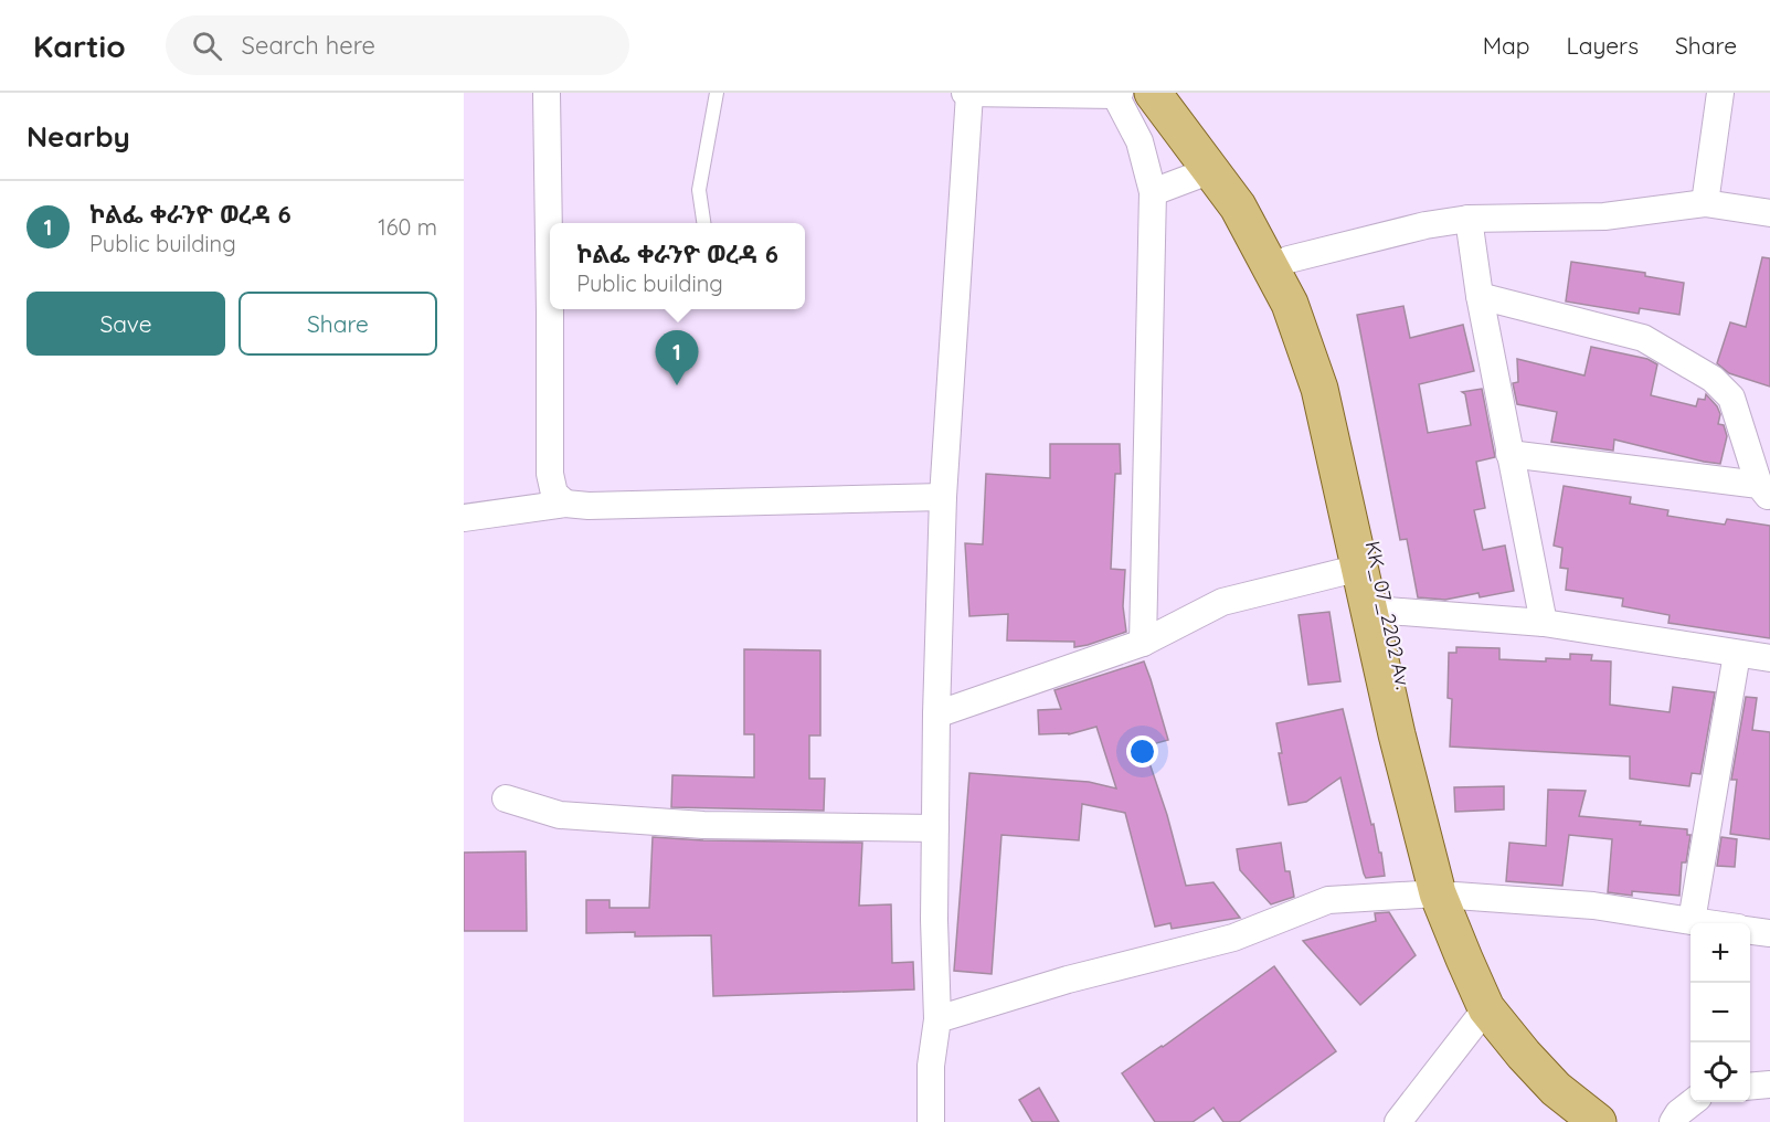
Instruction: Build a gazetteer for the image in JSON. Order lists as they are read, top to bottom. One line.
{"streets":{"main road":["KK_07_2202 Av."]},"page":{"header":"Kartio","search":"Search here","nav":["Map","Layers","Share"],"heading":"Nearby","list":[{"mark":"1","name":"ኮልፌ ቀራንዮ ወረዳ 6","note":"Public building","value":"160 m"}],"popup":["ኮልፌ ቀራንዮ ወረዳ 6","Public building"],"buttons":["Save","Share"],"pins":"1","map_buttons":["+","−"]}}
